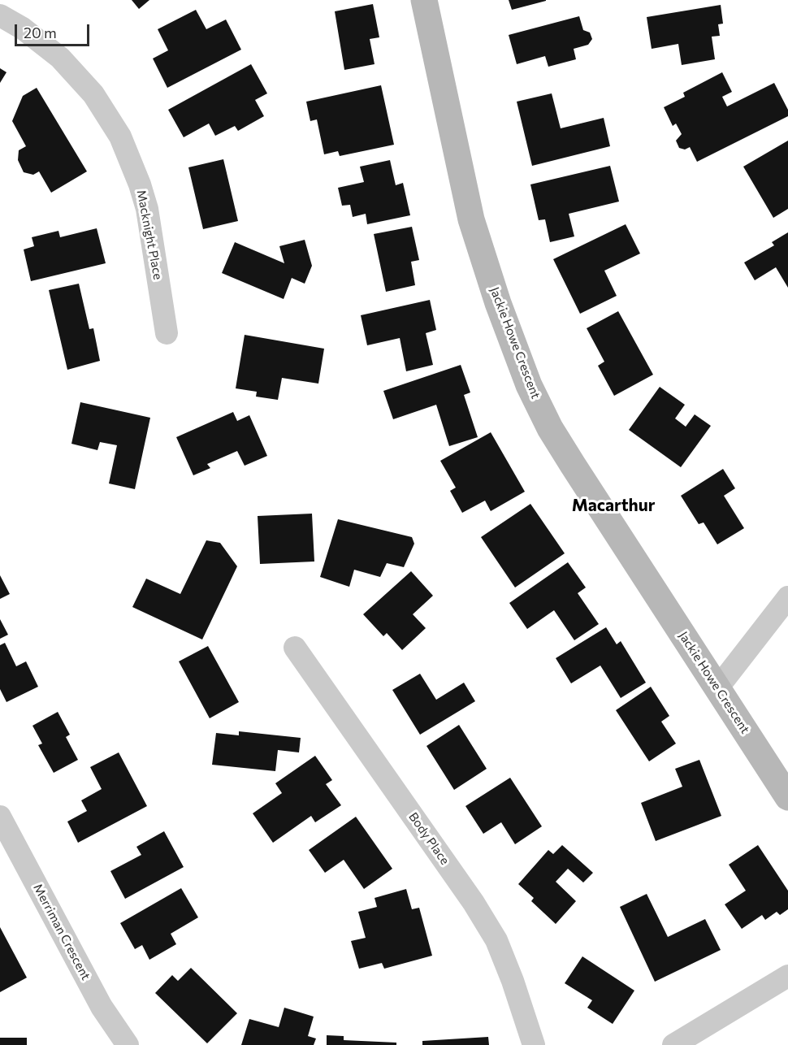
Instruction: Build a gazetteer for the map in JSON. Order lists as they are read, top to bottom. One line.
{"streets":{"street":["Macknight Place","Jackie Howe Crescent","Body Place","Merriman Crescent"]},"districts":["Macarthur"],"scale_bar":"20 m"}
